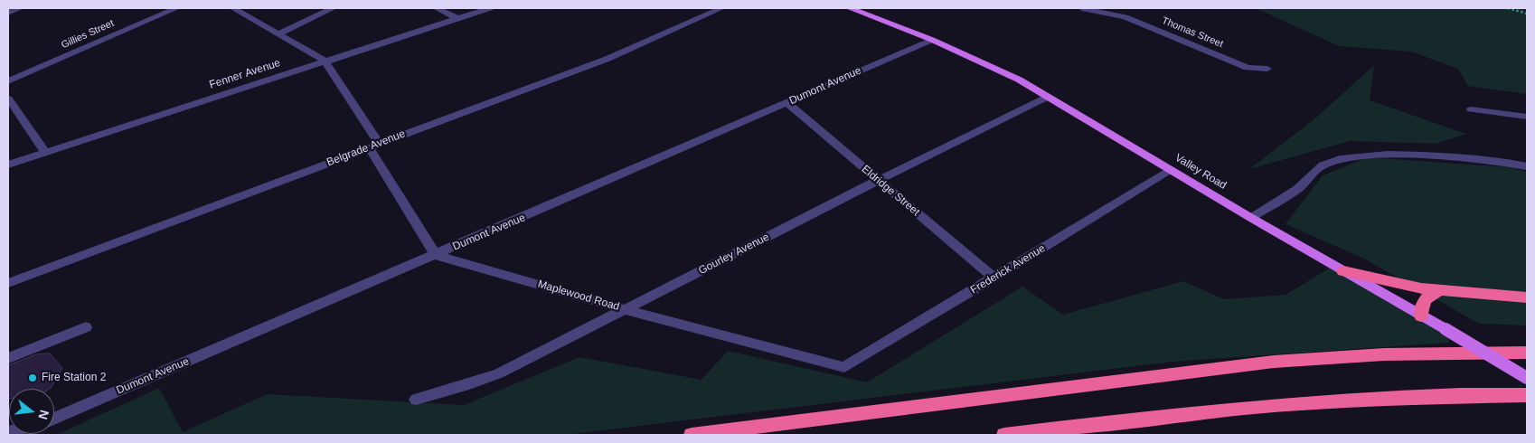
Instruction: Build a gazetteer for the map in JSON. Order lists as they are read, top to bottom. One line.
{"streets":{"main road":["Valley Road"],"street":["Thomas Street","Gillies Street","Fenner Avenue","Dumont Avenue","Belgrade Avenue","Eldridge Street","Gourley Avenue","Frederick Avenue","Maplewood Road"]},"crossings":[["Dumont Avenue","Valley Road"],["Dumont Avenue","Eldridge Street"],["Dumont Avenue","Maplewood Road"],["Valley Road","Gourley Avenue"],["Valley Road","Frederick Avenue"],["Eldridge Street","Gourley Avenue"],["Eldridge Street","Frederick Avenue"],["Gourley Avenue","Maplewood Road"],["Frederick Avenue","Maplewood Road"]],"places":["Fire Station 2"],"north":"right"}
